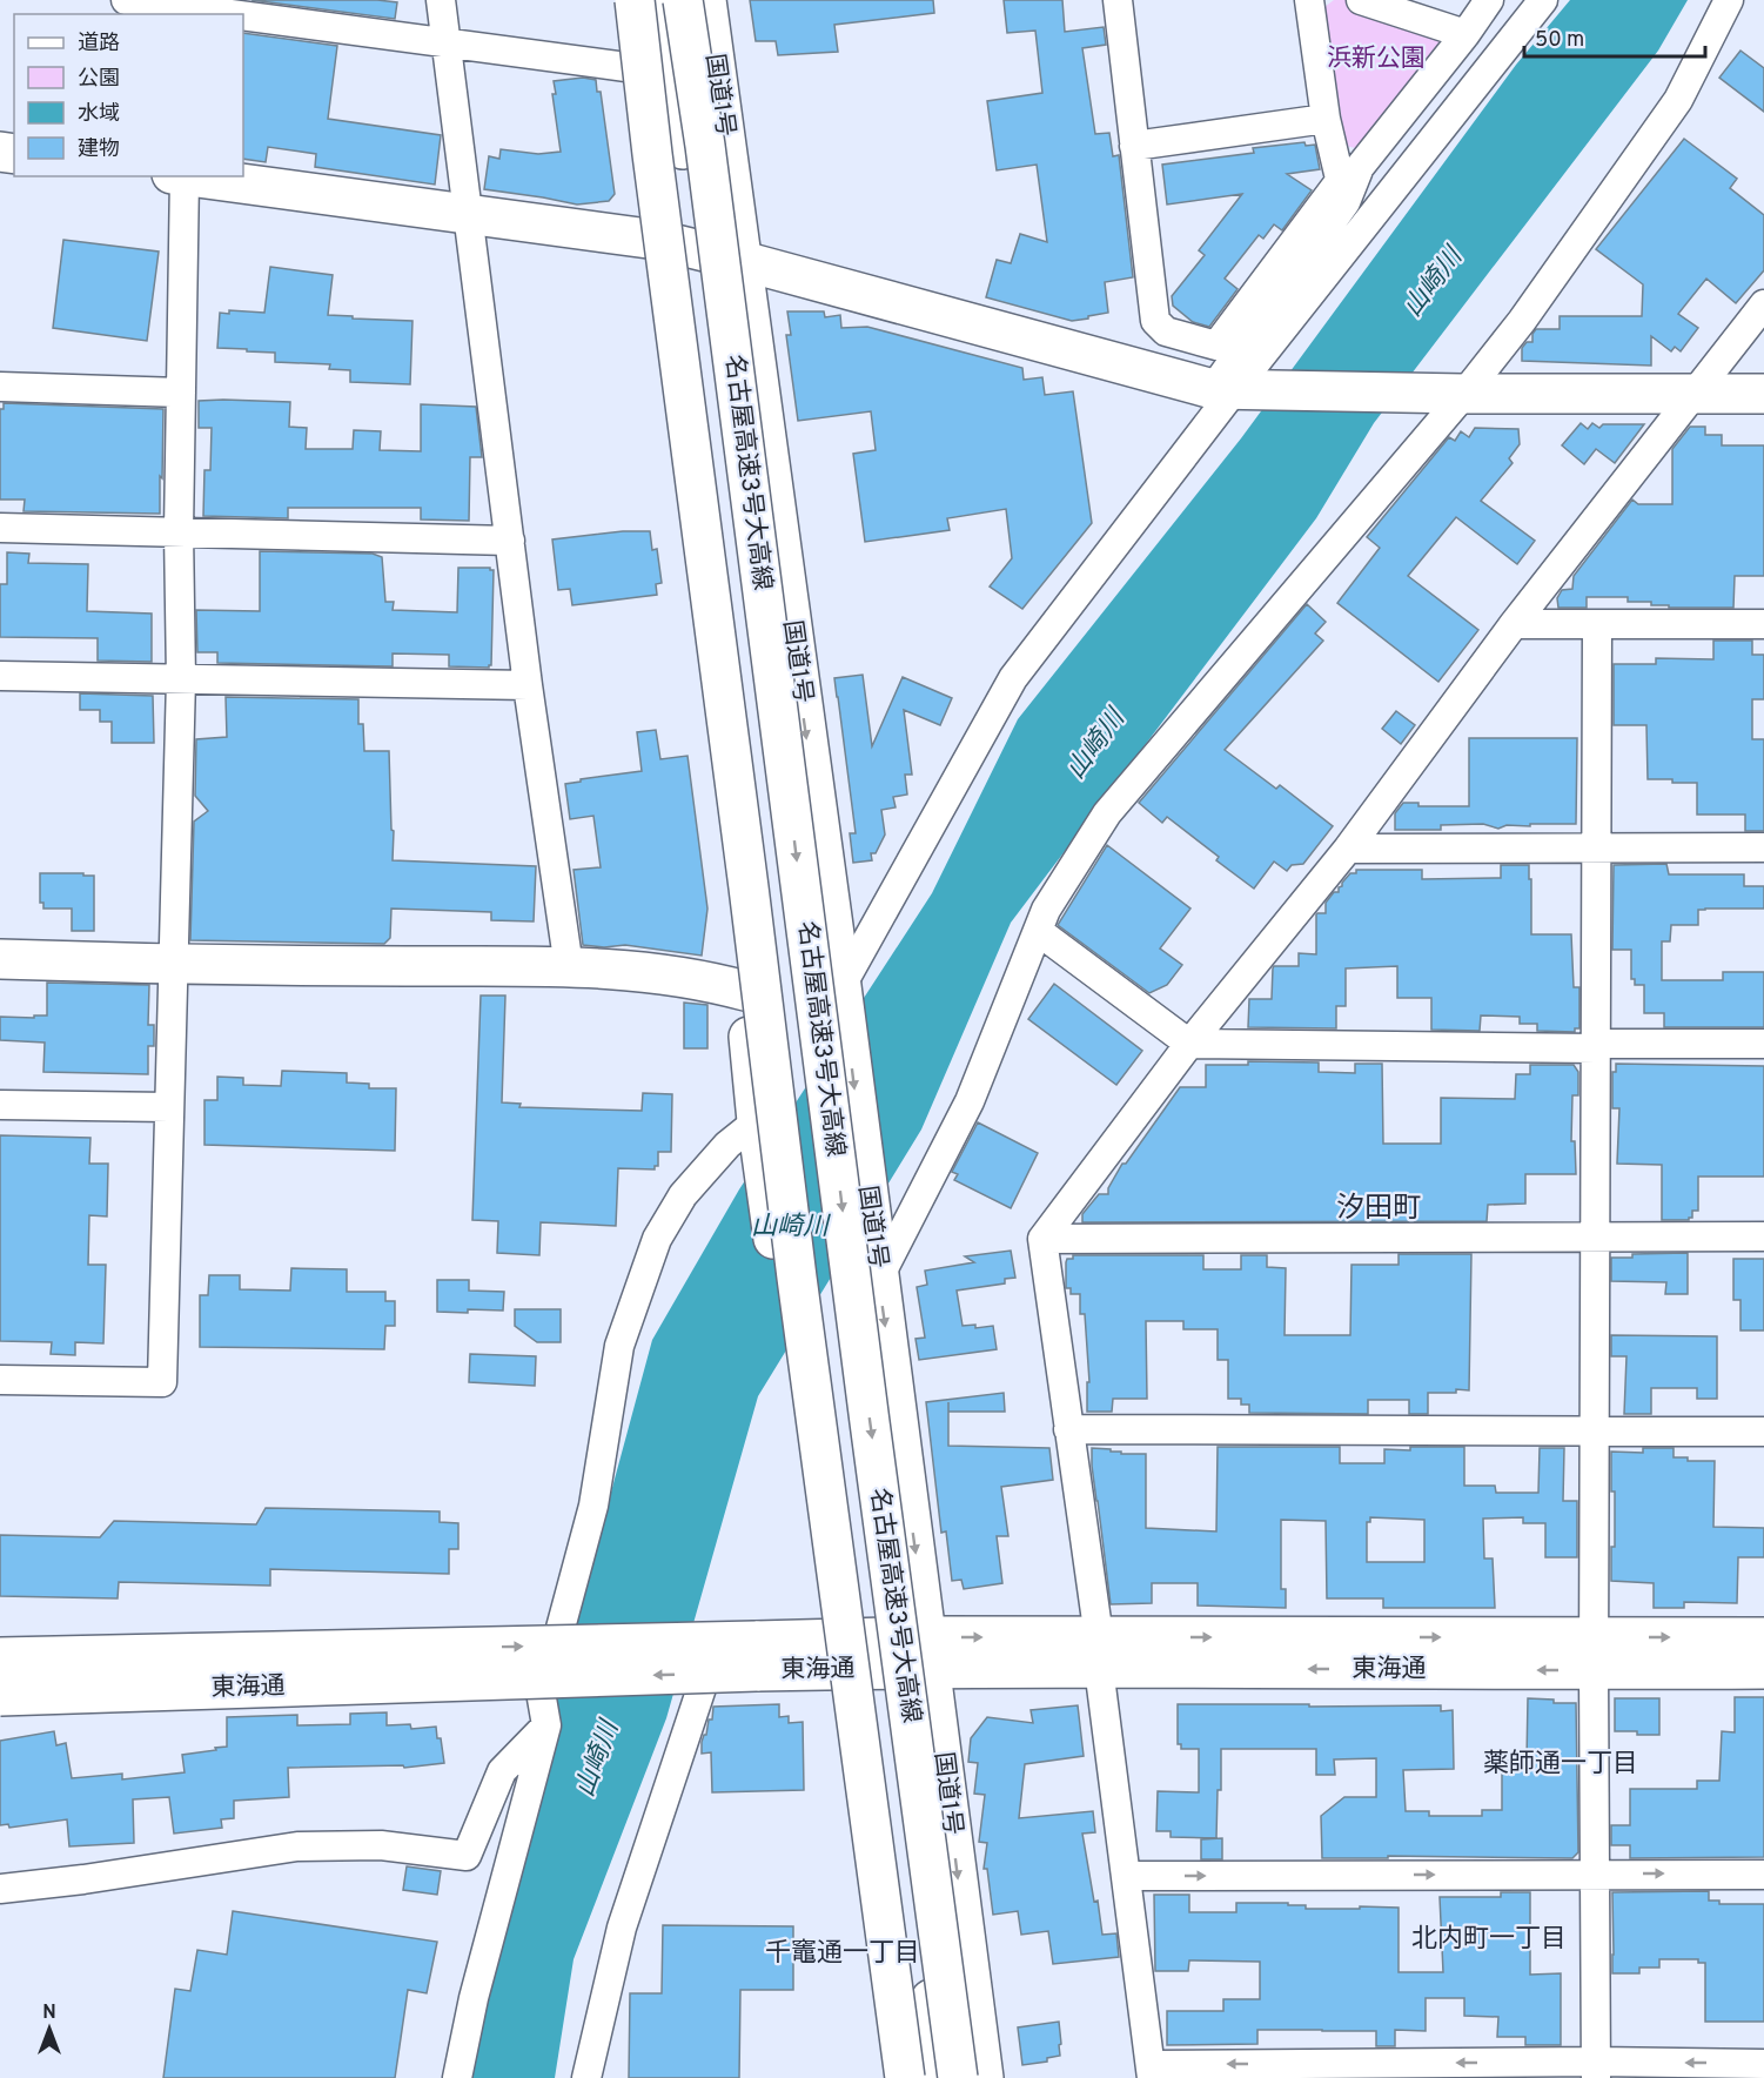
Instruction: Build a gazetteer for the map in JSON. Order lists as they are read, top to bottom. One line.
{"streets":{"main road":["国道1号","名古屋高速3号大高線","東海通"]},"crossings":[["国道1号","東海通"]],"districts":["汐田町","薬師通一丁目","北内町一丁目","千竈通一丁目"],"water":["山崎川"],"parks":["浜新公園"],"legend":["道路","公園","水域","建物"],"scale_bar":"50 m","north":"top"}
